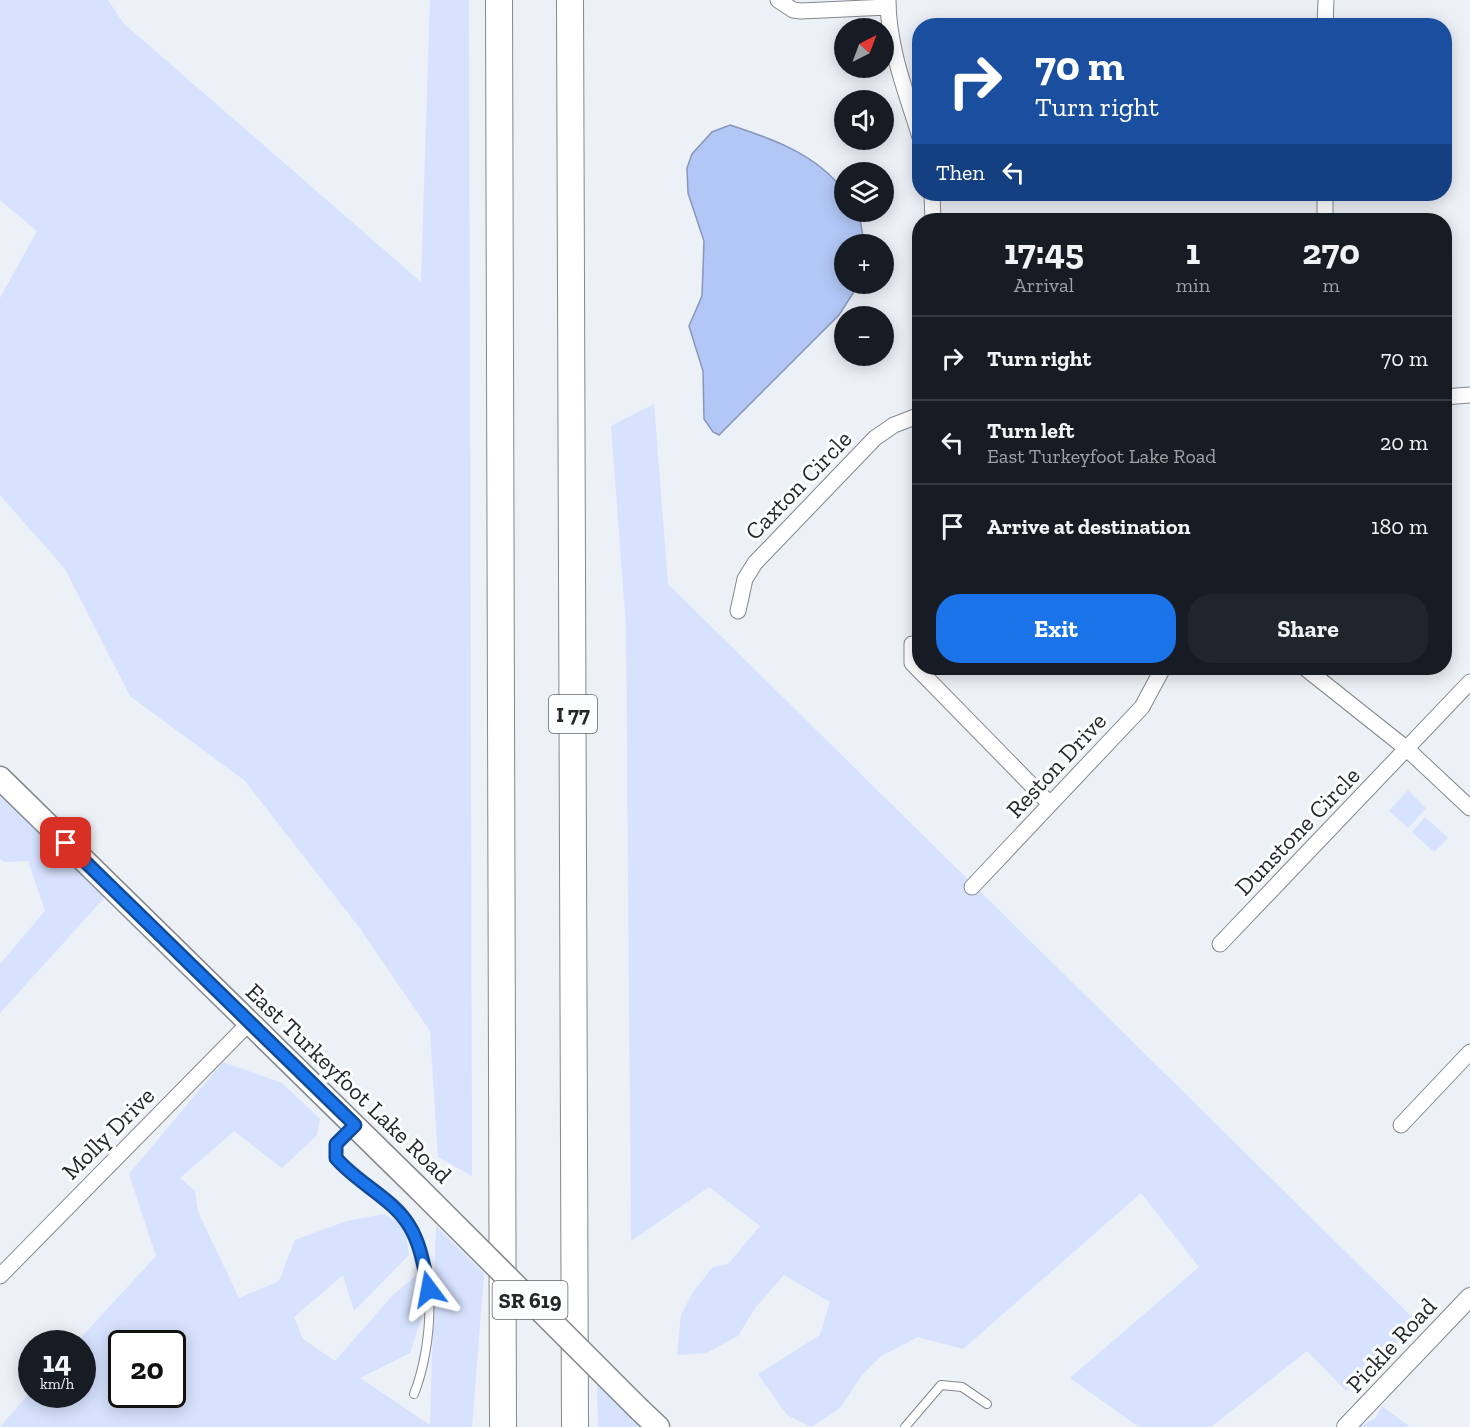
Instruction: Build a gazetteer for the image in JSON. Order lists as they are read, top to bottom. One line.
{"streets":{"highway":["I 77"],"main road":["East Turkeyfoot Lake Road","SR 619"],"street":["Caxton Circle","Reston Drive","Dunstone Circle","Molly Drive","Pickle Road"]},"crossings":[["East Turkeyfoot Lake Road","Molly Drive"]],"north":"top right","page":{"map_buttons":["+","−"],"turn":["70 m","Turn right"],"then":"Then","eta":["17:45","Arrival","1","min","270","m"],"list":[{"name":"Turn right","value":"70 m"},{"name":"Turn left","note":"East Turkeyfoot Lake Road","value":"20 m"},{"name":"Arrive at destination","value":"180 m"}],"buttons":["Exit","Share"],"speed":"14 km/h","limit":"20"}}
